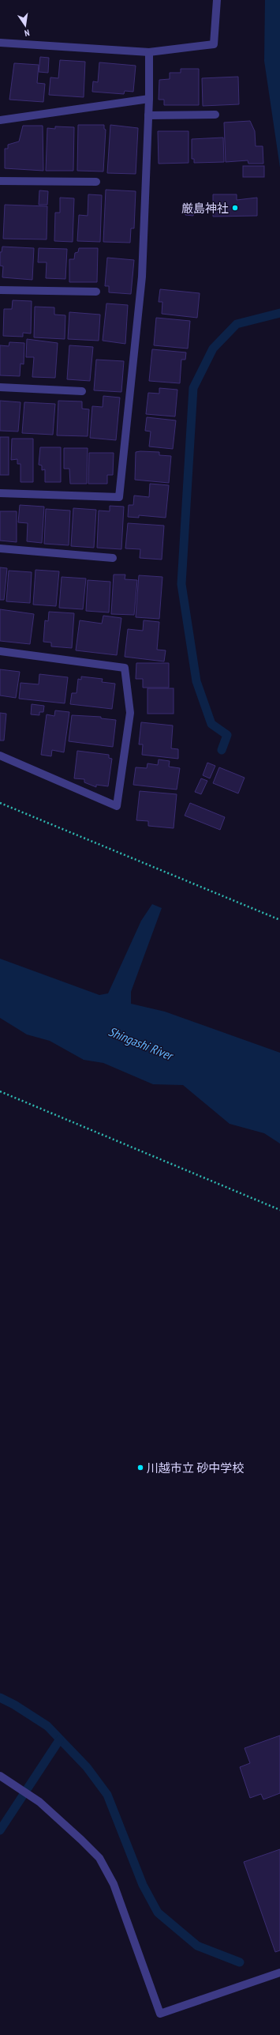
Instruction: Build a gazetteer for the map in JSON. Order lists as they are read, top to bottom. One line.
{"water":["Shingashi River"],"places":["厳島神社","川越市立 砂中学校"],"north":"bottom"}
